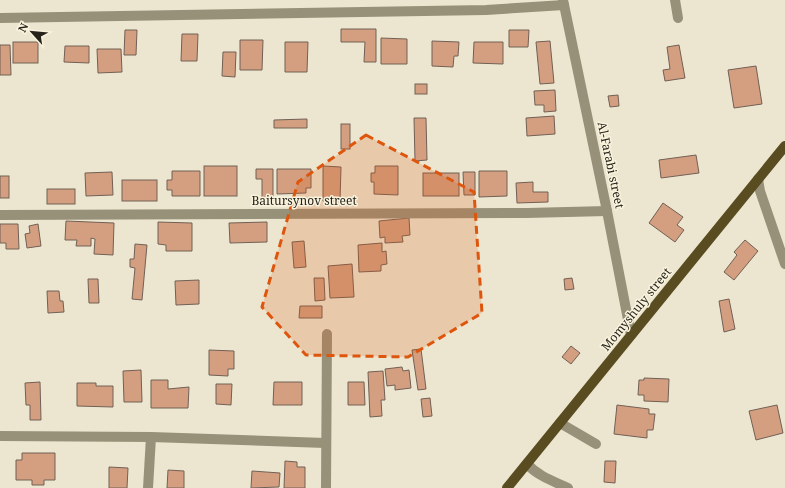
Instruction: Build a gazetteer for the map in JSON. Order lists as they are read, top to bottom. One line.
{"streets":{"main road":["Momyshuly street"],"street":["Al-Farabi street","Baitursynov street"]},"crossings":[["Al-Farabi street","Baitursynov street"],["Al-Farabi street","Momyshuly street"]],"north":"top left"}
